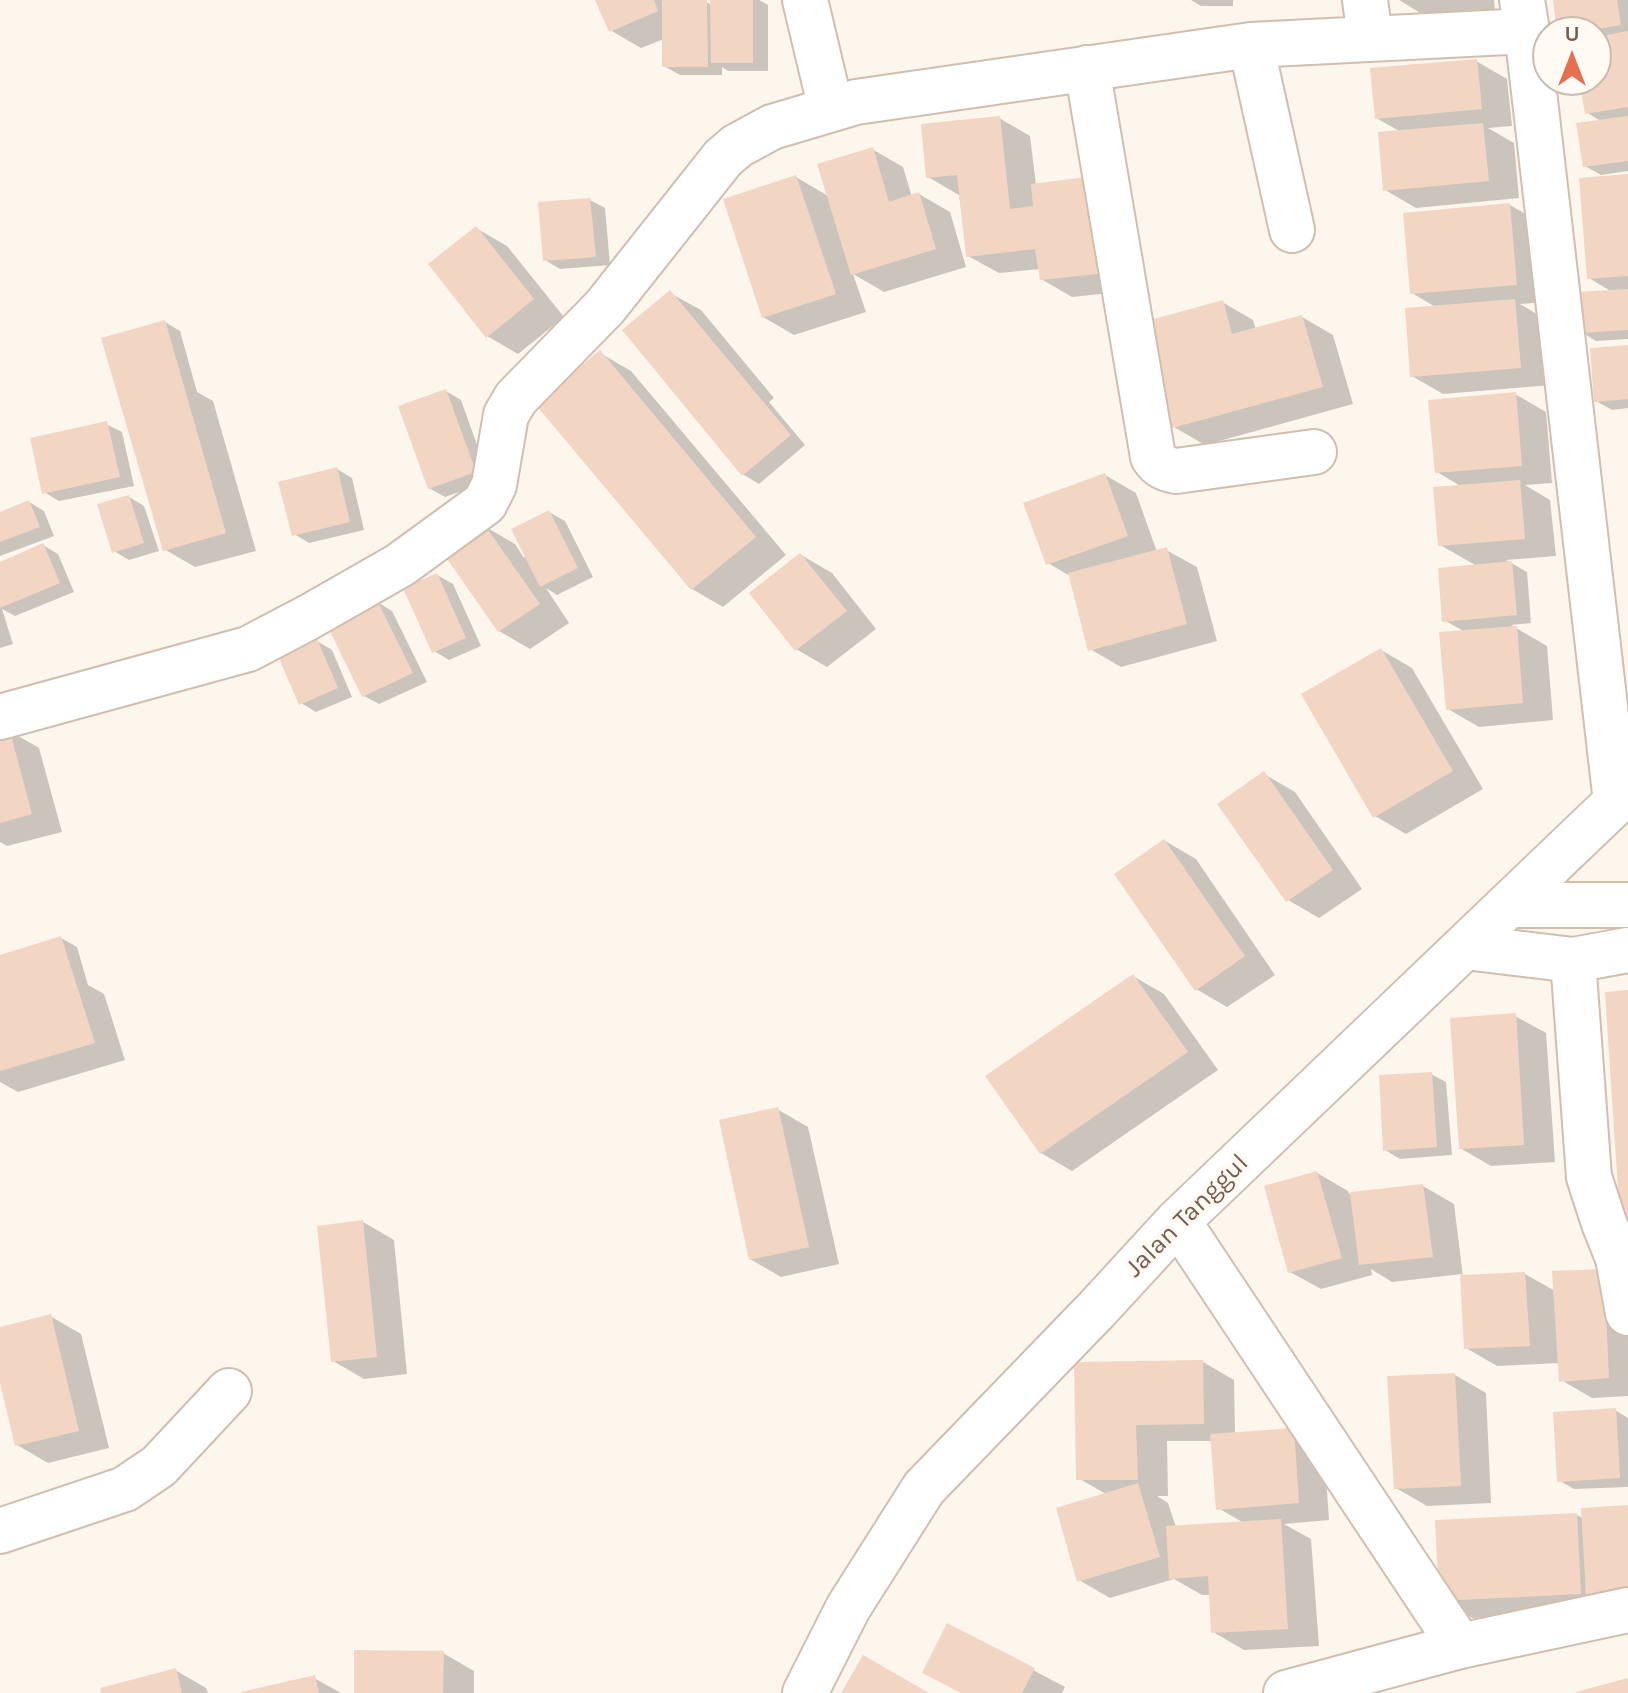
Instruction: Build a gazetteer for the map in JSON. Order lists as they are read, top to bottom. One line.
{"streets":{"street":["Jalan Tanggul"]},"north":"top"}
